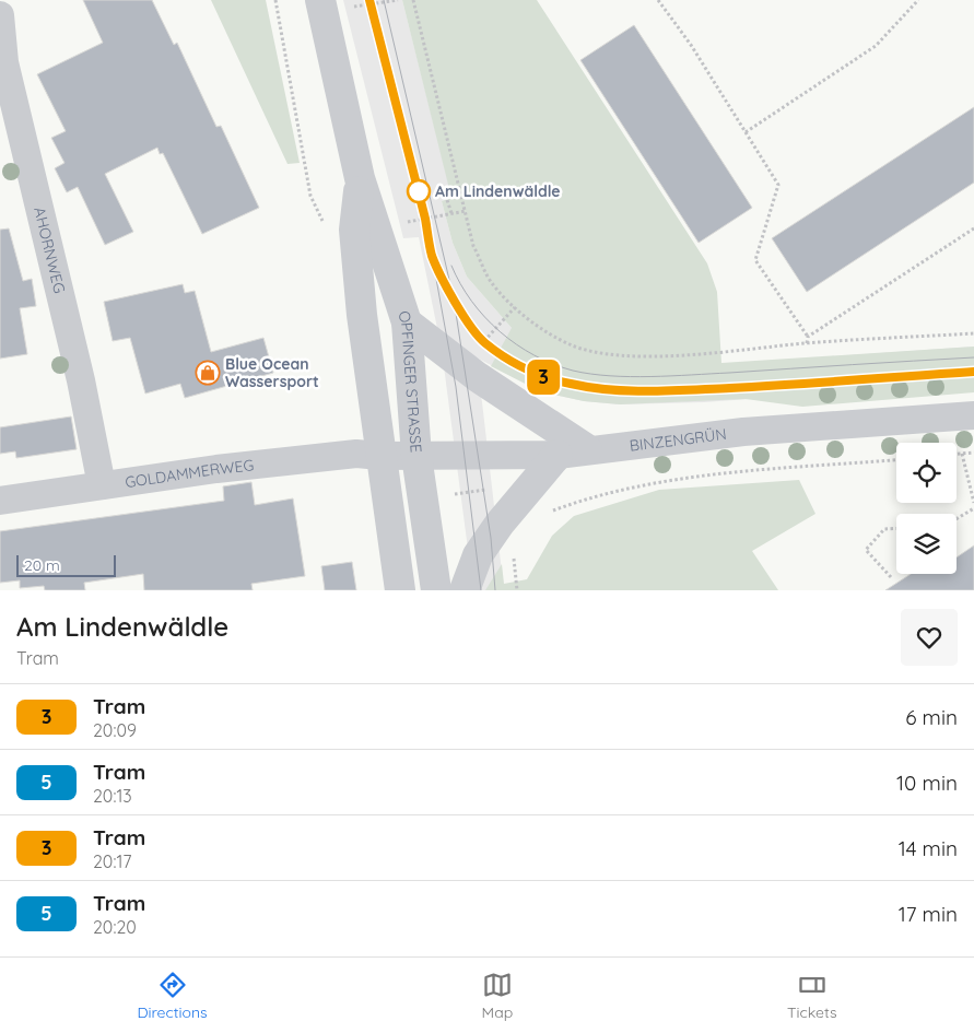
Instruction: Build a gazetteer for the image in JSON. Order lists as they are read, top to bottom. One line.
{"streets":{"street":["AHORNWEG","OPFINGER STRASSE","BINZENGRÜN","GOLDAMMERWEG"]},"crossings":[["AHORNWEG","GOLDAMMERWEG"],["OPFINGER STRASSE","BINZENGRÜN"],["OPFINGER STRASSE","GOLDAMMERWEG"],["BINZENGRÜN","GOLDAMMERWEG"]],"places":{"other":["Am Lindenwäldle"],"shop":["Blue Ocean Wassersport"]},"lines":["tram line 3"],"scale_bar":"20 m","page":{"on_map":"3","scale":"20 m","heading":["Am Lindenwäldle","Tram"],"list":[{"mark":"3","name":"Tram","note":"20:09","value":"6 min"},{"mark":"5","name":"Tram","note":"20:13","value":"10 min"},{"mark":"3","name":"Tram","note":"20:17","value":"14 min"},{"mark":"5","name":"Tram","note":"20:20","value":"17 min"}],"tabs":["Directions","Map","Tickets"]}}
